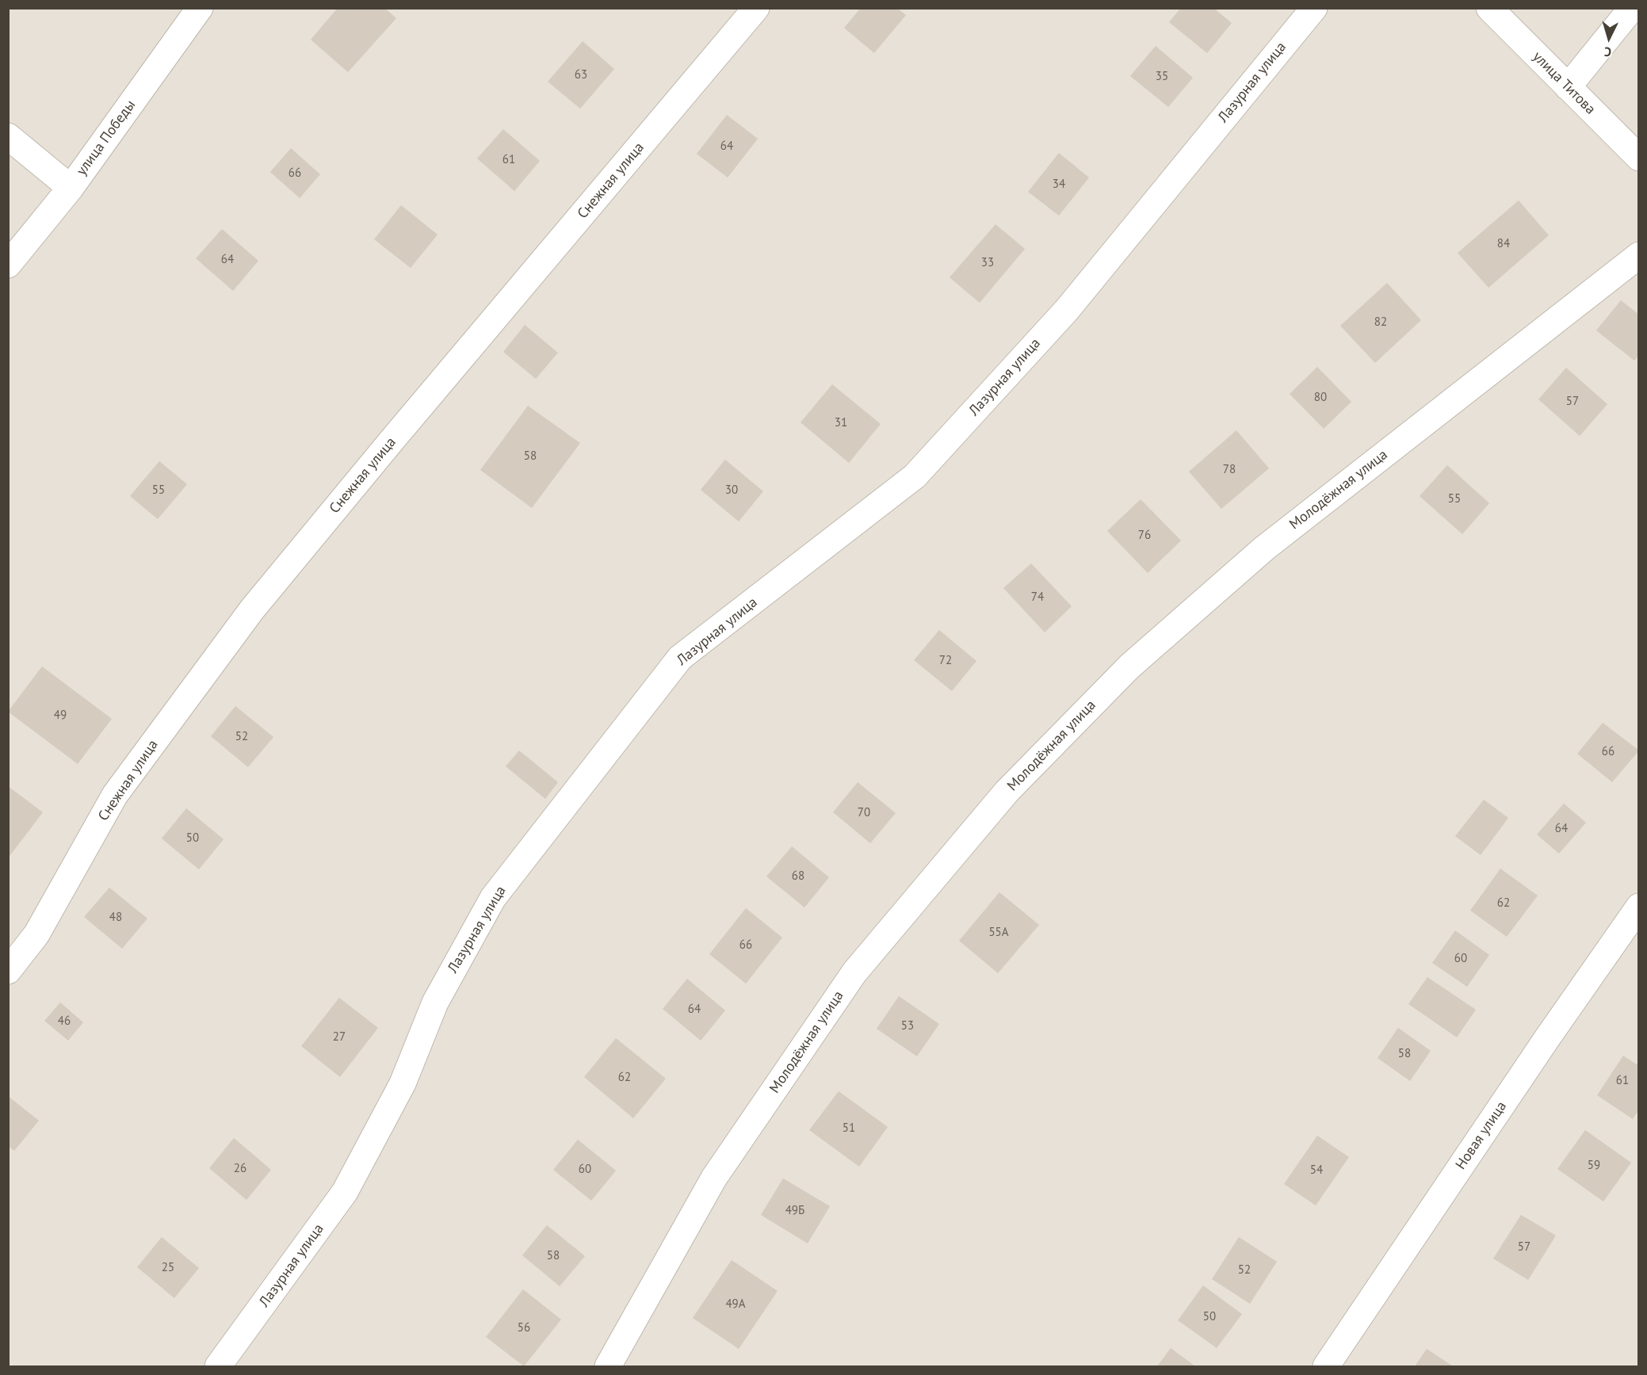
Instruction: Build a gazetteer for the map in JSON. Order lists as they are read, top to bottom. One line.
{"streets":{"street":["Лазурная улица","улица Титова","улица Победы","Снежная улица","Молодёжная улица","Новая улица"]},"house_numbers":["63","35","64","61","66","34","84","64","33","82","80","57","31","58","78","55","30","55","76","74","72","49","52","66","70","64","50","68","62","48","55А","66","60","64","46","53","27","58","62","61","51","59","26","60","54","49Б","57","58","25","52","49А","50","56"],"north":"bottom"}
